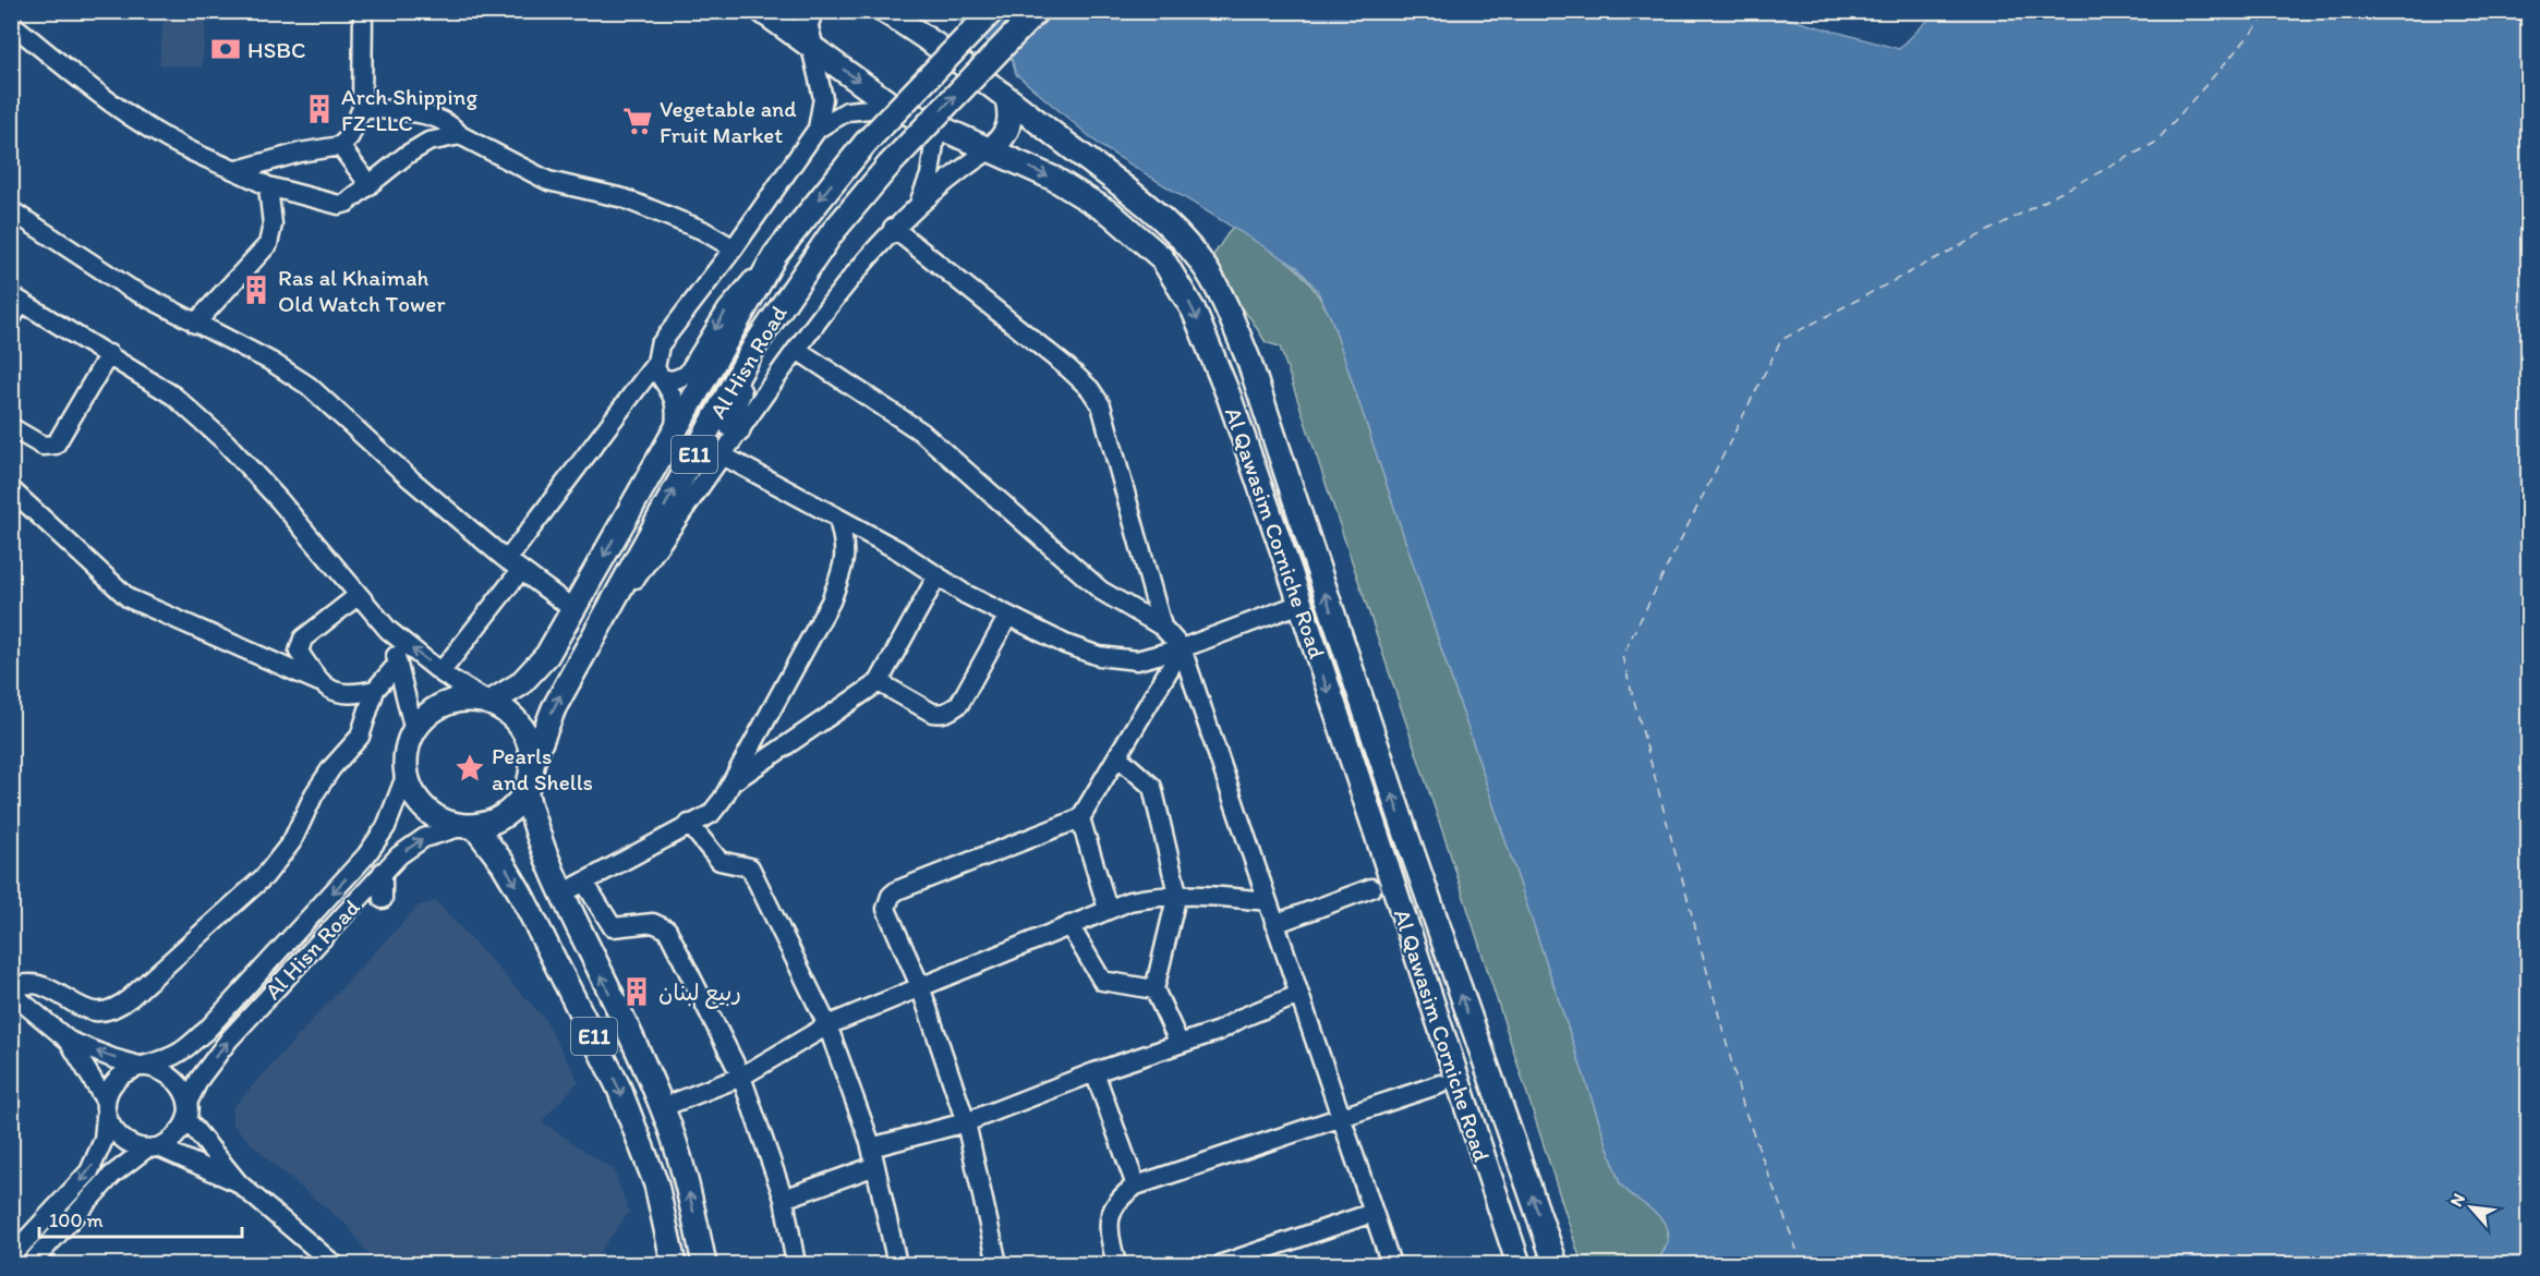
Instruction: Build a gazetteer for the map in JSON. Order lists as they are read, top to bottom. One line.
{"streets":{"main road":["Al Hisn Road","E11","Al Qawasim Corniche Road"]},"crossings":[["Al Hisn Road","E11"]],"places":{"bank":["HSBC"],"building":["Arch Shipping FZ-LLC","Ras al Khaimah Old Watch Tower","ربيع لبنان"],"supermarket":["Vegetable and Fruit Market"],"place":["Pearls and Shells"]},"scale_bar":"100 m","north":"top left"}
